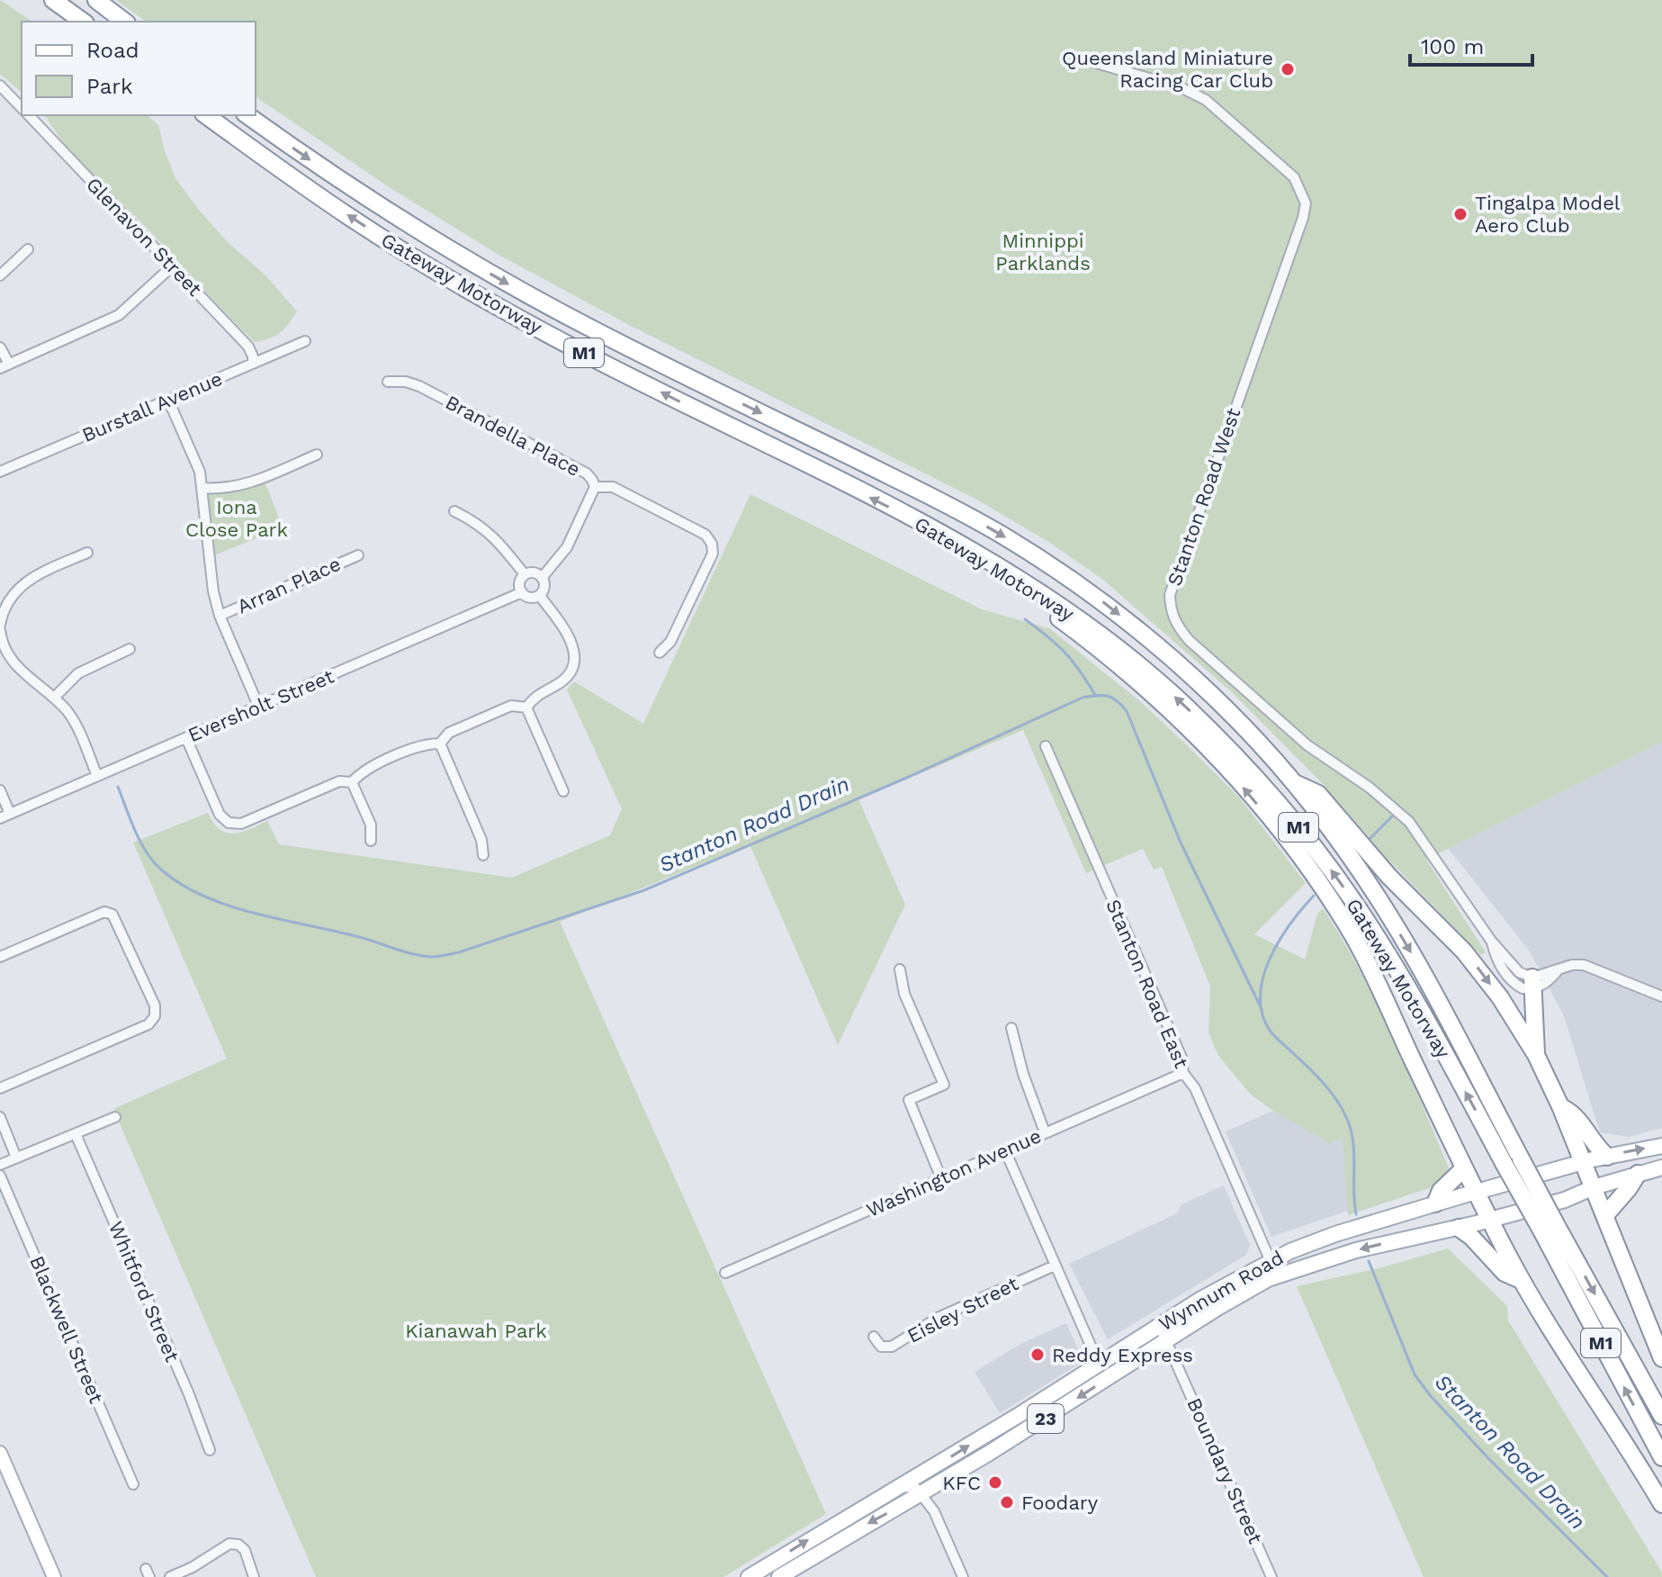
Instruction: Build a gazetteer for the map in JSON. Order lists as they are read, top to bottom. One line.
{"streets":{"highway":["Gateway Motorway","M1"],"main road":["Wynnum Road","23"],"street":["Glenavon Street","Burstall Avenue","Brandella Place","Stanton Road West","Arran Place","Eversholt Street","Stanton Road East","Washington Avenue","Whitford Street","Eisley Street","Blackwell Street","Boundary Street"]},"crossings":[["Glenavon Street","Burstall Avenue"],["Stanton Road East","Washington Avenue"],["Stanton Road East","Wynnum Road"],["Wynnum Road","Boundary Street"]],"water":["Stanton Road Drain"],"parks":["Minnippi Parklands","Iona Close Park","Kianawah Park"],"places":["Queensland Miniature Racing Car Club","Tingalpa Model Aero Club","Reddy Express","KFC","Foodary"],"legend":["Road","Park"],"scale_bar":"100 m"}
